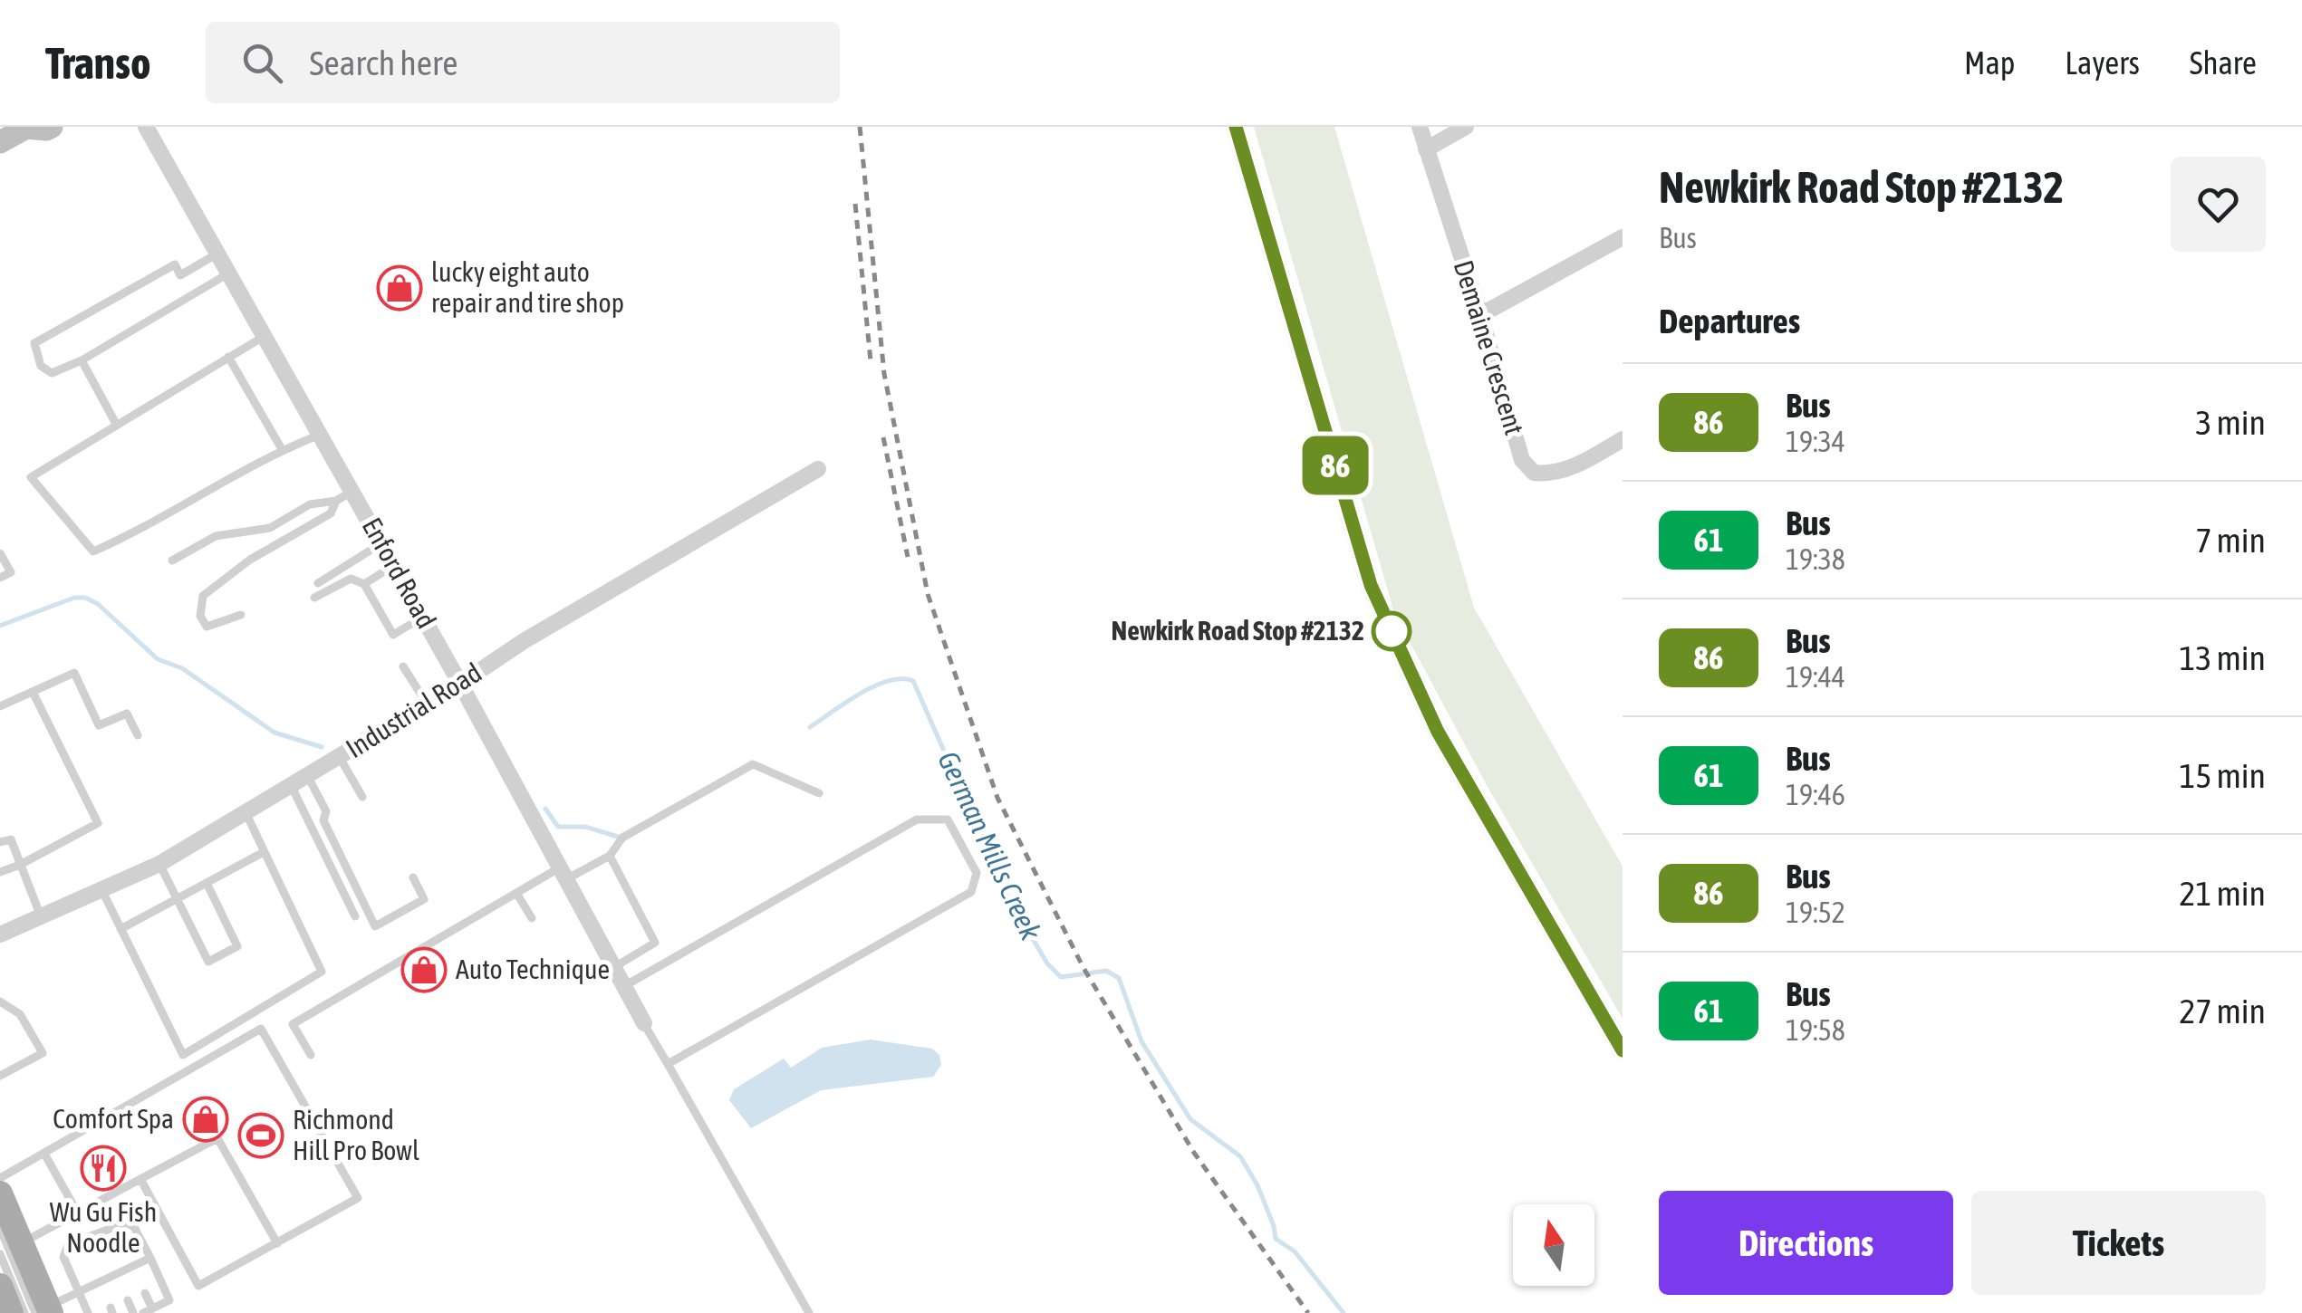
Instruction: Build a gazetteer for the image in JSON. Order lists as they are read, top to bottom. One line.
{"streets":{"street":["Demaine Crescent","Enford Road","Industrial Road"]},"crossings":[["Enford Road","Industrial Road"]],"water":["German Mills Creek"],"places":{"shop":["lucky eight auto repair and tire shop","Auto Technique","Comfort Spa"],"other":["Newkirk Road Stop #2132"],"sports":["Richmond Hill Pro Bowl"],"restaurant":["Wu Gu Fish Noodle"]},"lines":["bus line 86"],"north":"top","page":{"header":"Transo","search":"Search here","nav":["Map","Layers","Share"],"on_map":"86","heading":[["Newkirk Road Stop #2132","Bus"],"Departures"],"list":[{"mark":"86","name":"Bus","note":"19:34","value":"3 min"},{"mark":"61","name":"Bus","note":"19:38","value":"7 min"},{"mark":"86","name":"Bus","note":"19:44","value":"13 min"},{"mark":"61","name":"Bus","note":"19:46","value":"15 min"},{"mark":"86","name":"Bus","note":"19:52","value":"21 min"},{"mark":"61","name":"Bus","note":"19:58","value":"27 min"}],"buttons":["Directions","Tickets"]}}
